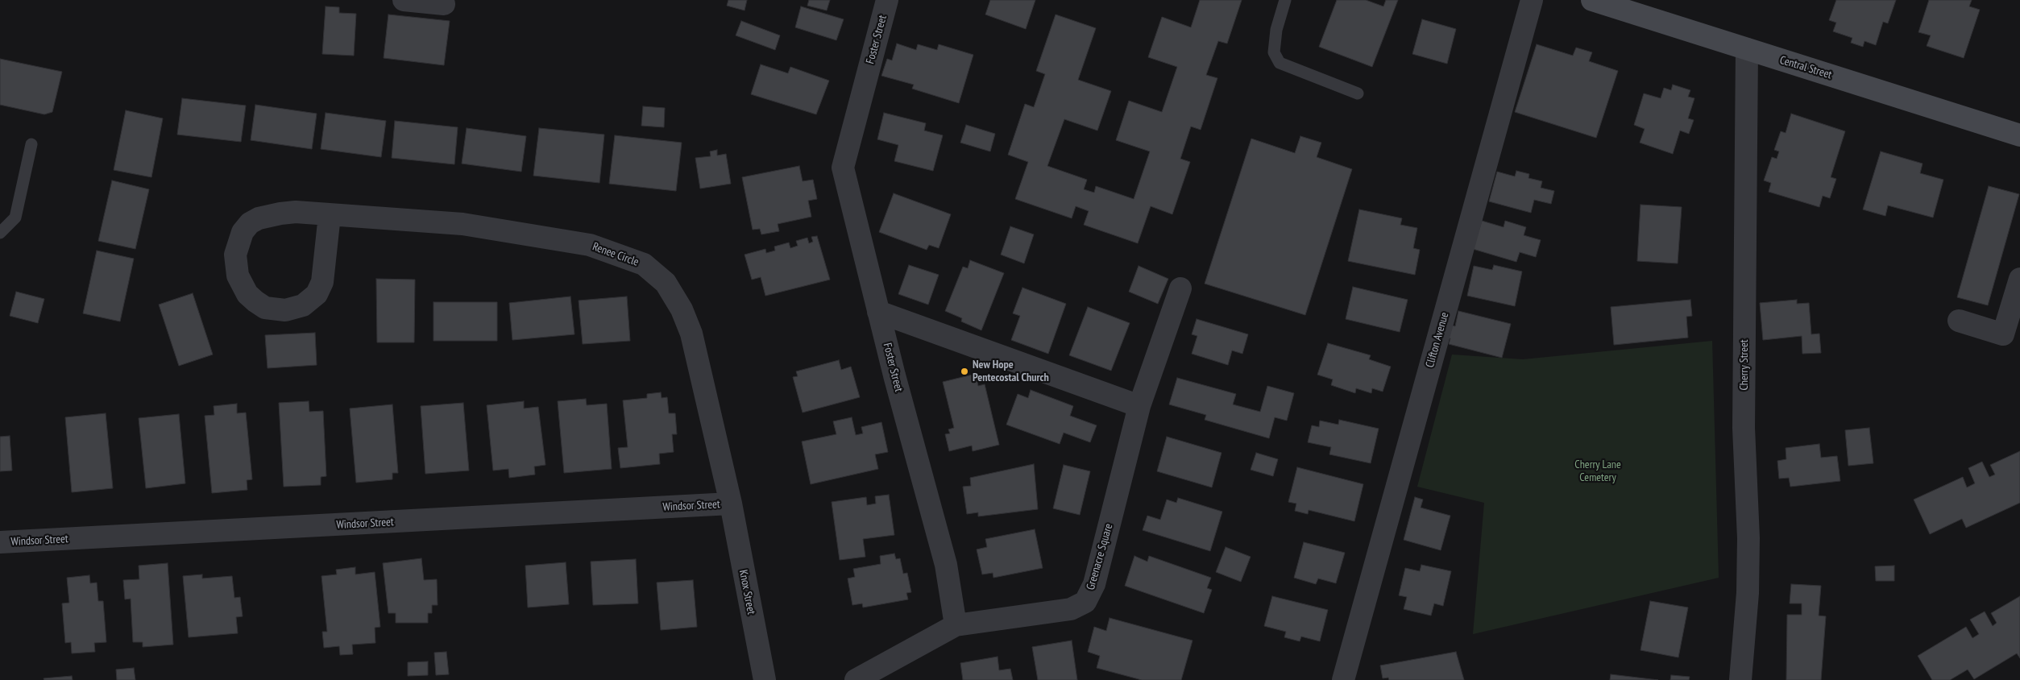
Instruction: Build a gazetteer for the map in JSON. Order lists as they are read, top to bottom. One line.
{"streets":{"main road":["Central Street"],"street":["Foster Street","Renee Circle","Clifton Avenue","Cherry Street","Windsor Street","Greenacre Square","Knox Street"]},"crossings":[["Foster Street","Greenacre Square"],["Central Street","Cherry Street"],["Renee Circle","Windsor Street"],["Renee Circle","Knox Street"],["Windsor Street","Knox Street"]],"parks":["Cherry Lane Cemetery"],"places":["New Hope Pentecostal Church"]}
